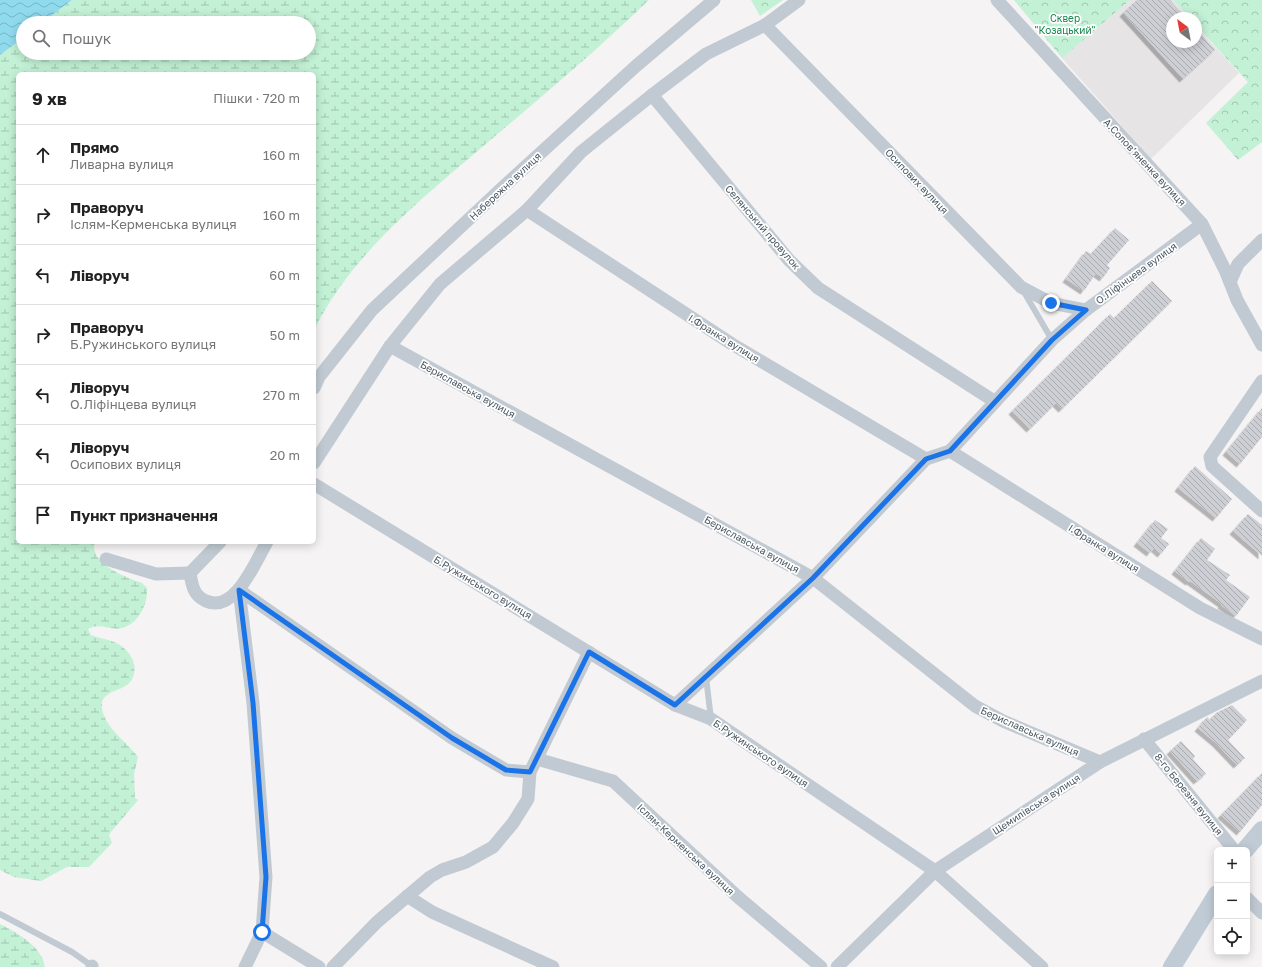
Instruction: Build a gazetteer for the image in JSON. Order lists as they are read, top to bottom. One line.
{"streets":{"street":["А.Солов’яненка вулиця","Осипових вулиця","Набережна вулиця","Селянський провулок","О.Ліфінцева вулиця","І.Франка вулиця","Бериславська вулиця","Б.Ружинського вулиця","8-го Березня вулиця","Щемилівська вулиця","Іслям-Керменська вулиця"]},"crossings":[["А.Солов’яненка вулиця","О.Ліфінцева вулиця"],["Осипових вулиця","О.Ліфінцева вулиця"],["Селянський провулок","О.Ліфінцева вулиця"],["О.Ліфінцева вулиця","І.Франка вулиця"],["Бериславська вулиця","Щемилівська вулиця"],["Б.Ружинського вулиця","Щемилівська вулиця"],["8-го Березня вулиця","Щемилівська вулиця"]],"parks":["Сквер \"Козацький\""],"north":"top left","page":{"search":"Пошук","heading":["9 хв","Пішки · 720 m"],"list":[["Прямо","Ливарна вулиця","160 m"],["Праворуч","Іслям-Керменська вулиця","160 m"],["Ліворуч","60 m"],["Праворуч","Б.Ружинського вулиця","50 m"],["Ліворуч","О.Ліфінцева вулиця","270 m"],["Ліворуч","Осипових вулиця","20 m"],"Пункт призначення"],"map_buttons":["+","−"]}}
